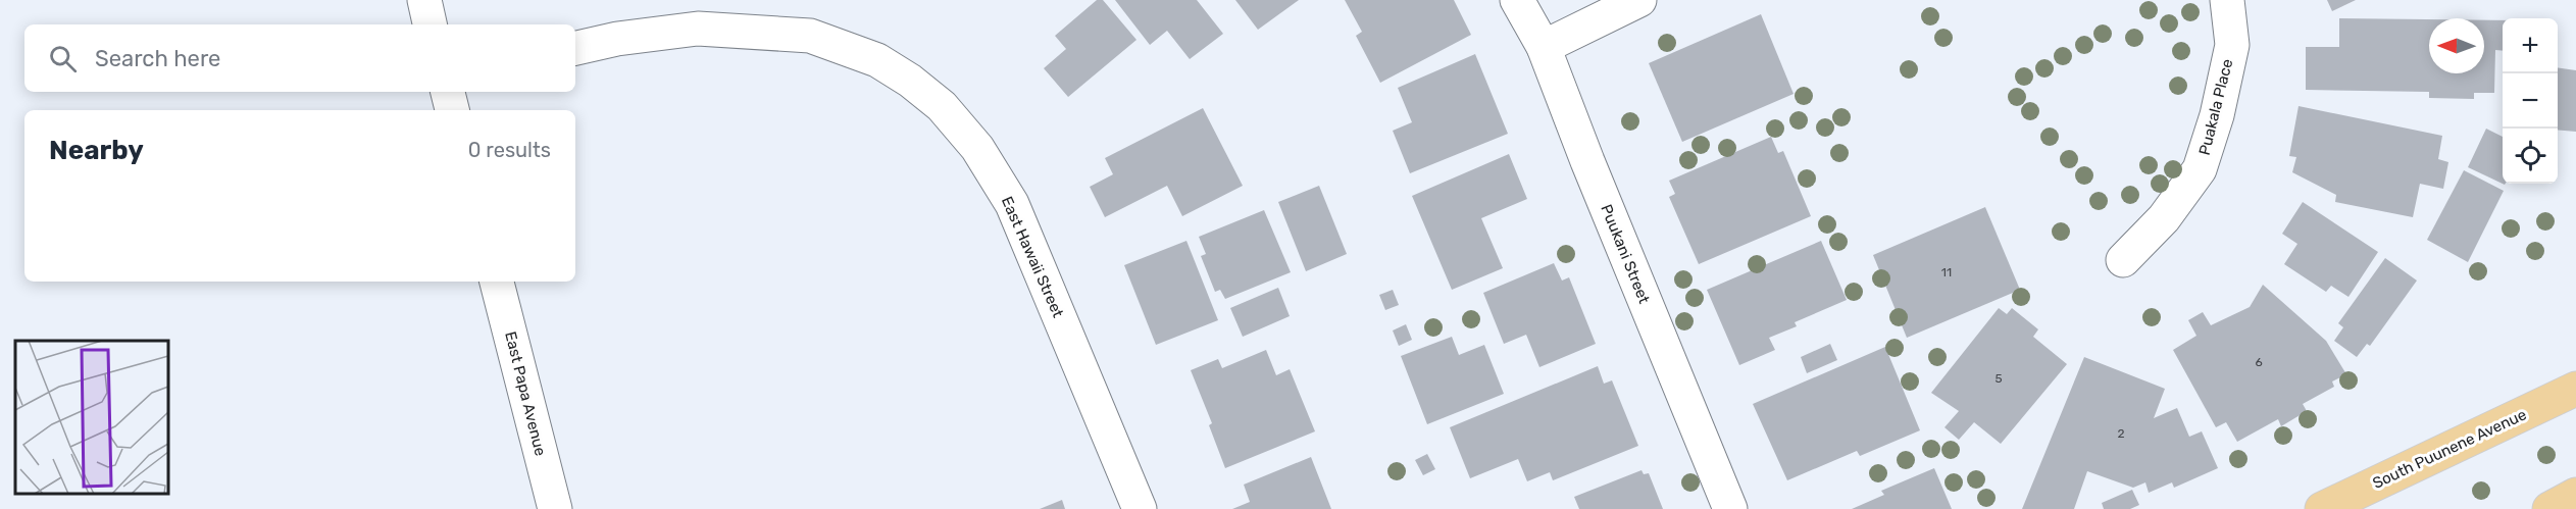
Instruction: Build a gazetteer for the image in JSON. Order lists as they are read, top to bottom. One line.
{"streets":{"main road":["South Puunene Avenue"],"street":["Puakala Place","Puukani Street","East Hawaii Street","East Papa Avenue"]},"house_numbers":["11","6","5","2"],"north":"left","page":{"map_buttons":["+","−"],"search":"Search here","heading":["Nearby","0 results"]}}
